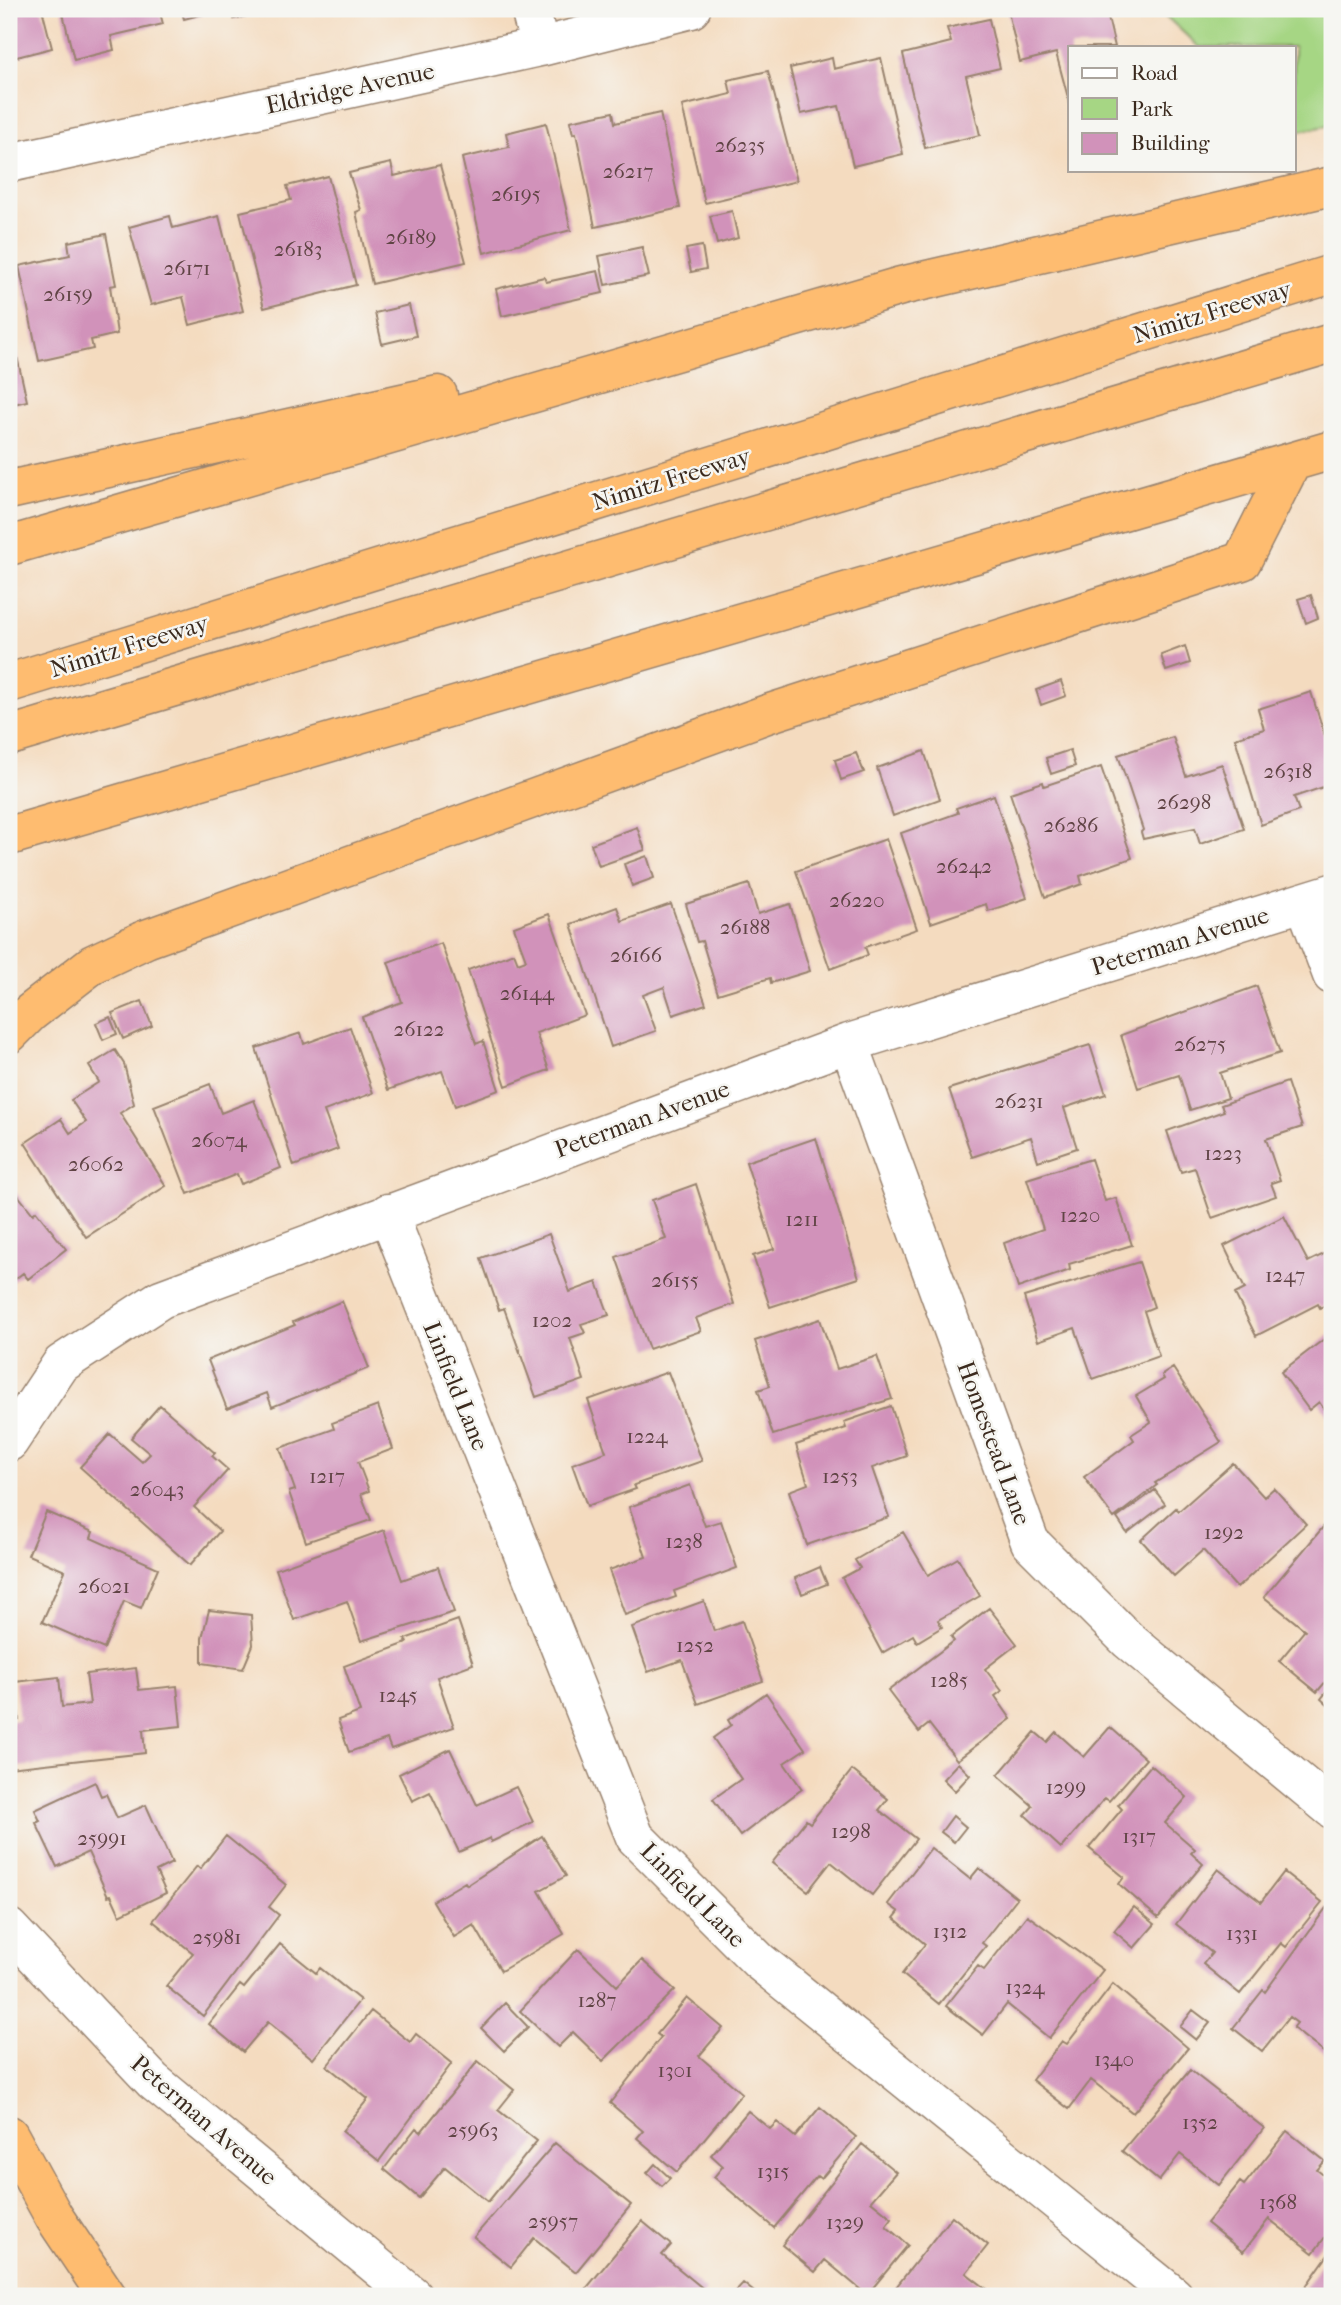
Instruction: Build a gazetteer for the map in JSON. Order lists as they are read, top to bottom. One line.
{"streets":{"highway":["Nimitz Freeway"],"street":["Eldridge Avenue","Peterman Avenue","Linfield Lane","Homestead Lane"]},"crossings":[["Peterman Avenue","Linfield Lane"],["Peterman Avenue","Homestead Lane"]],"house_numbers":["26235","26217","26195","26189","26183","26171","26159","26318","26298","26286","26242","26220","26188","26166","26144","26122","26275","26231","26074","1223","26062","1220","1211","1247","26155","1202","1224","1217","1253","26043","1292","1238","26021","1252","1285","1245","1299","1298","1317","25991","1312","1331","25981","1324","1287","1340","1301","1352","25963","1315","1368","25957","1329"],"legend":["Road","Park","Building"]}
